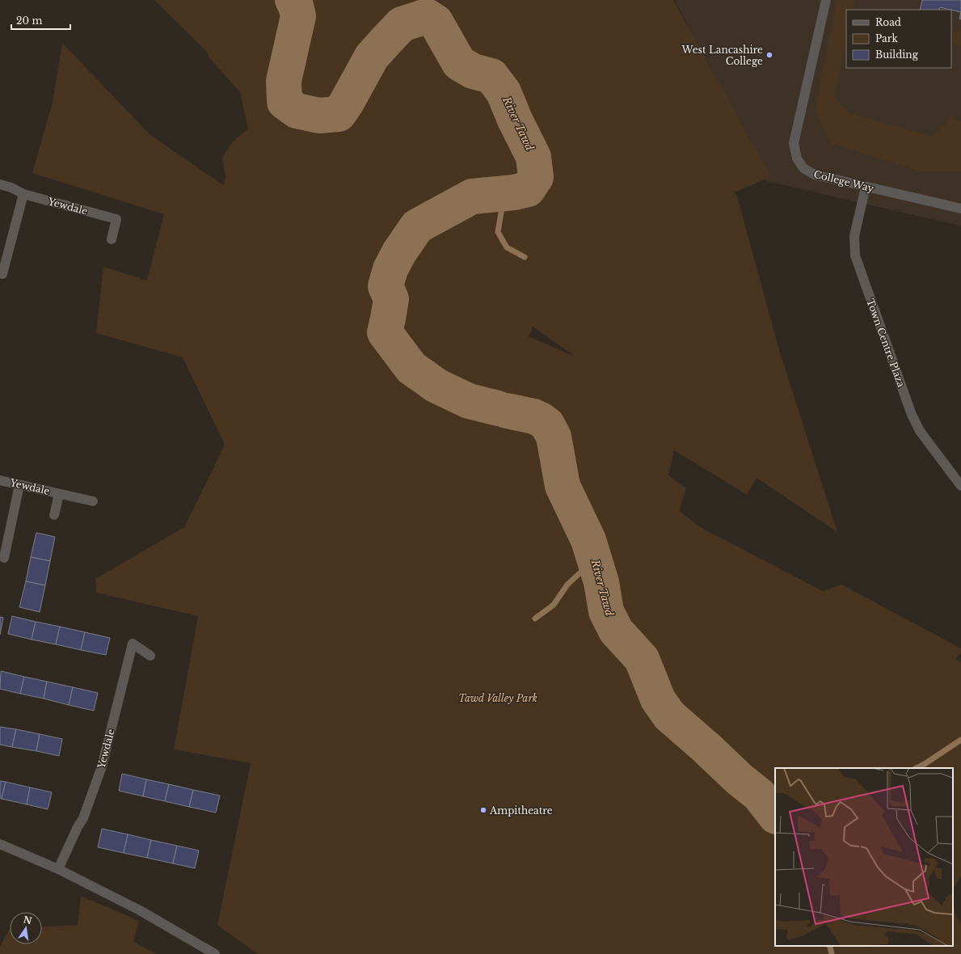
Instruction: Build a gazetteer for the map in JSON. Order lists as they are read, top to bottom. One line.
{"streets":{"street":["College Way","Yewdale","Town Centre Plaza"]},"crossings":[["College Way","Town Centre Plaza"]],"water":["River Tawd"],"parks":["Tawd Valley Park"],"places":["West Lancashire College","Ampitheatre"],"legend":["Road","Park","Building"],"scale_bar":"20 m","north":"top"}
